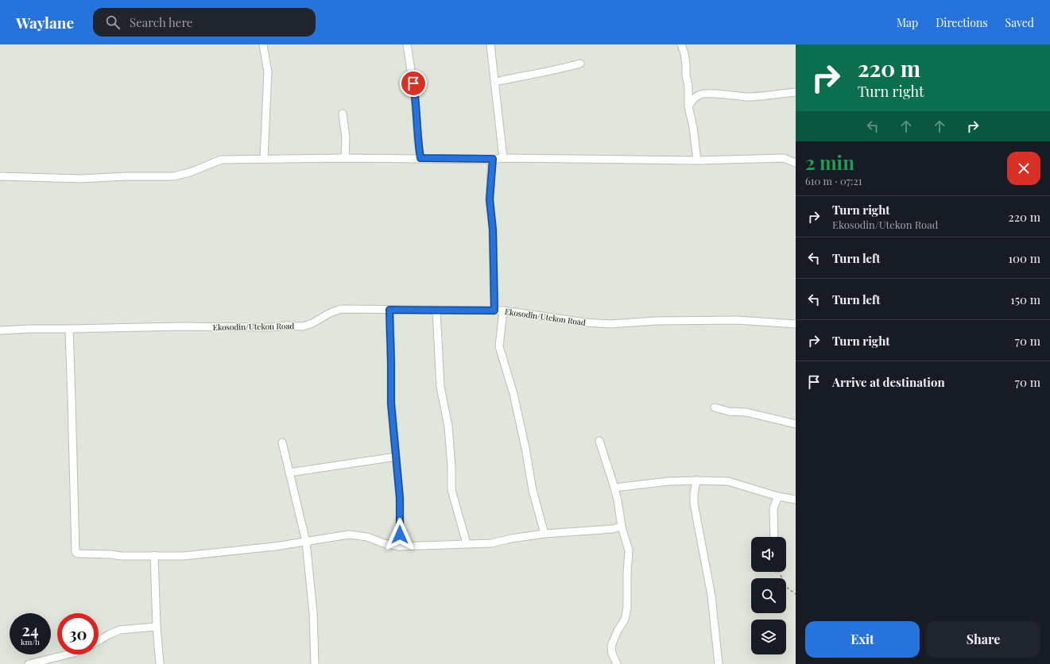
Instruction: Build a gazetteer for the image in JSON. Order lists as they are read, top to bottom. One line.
{"streets":{"street":["Ekosodin/Utekon Road"]},"page":{"header":"Waylane","search":"Search here","nav":["Map","Directions","Saved"],"turn":["220 m","Turn right"],"heading":["2 min","610 m · 07:21"],"list":[{"name":"Turn right","note":"Ekosodin/Utekon Road","value":"220 m"},{"name":"Turn left","value":"100 m"},{"name":"Turn left","value":"150 m"},{"name":"Turn right","value":"70 m"},{"name":"Arrive at destination","value":"70 m"}],"speed":"24 km/h","limit":"30","buttons":["Exit","Share"]}}
